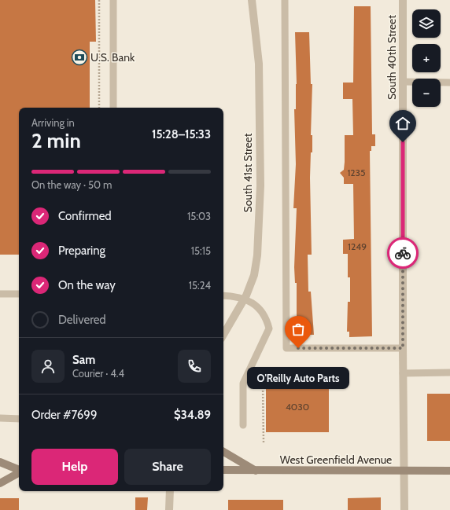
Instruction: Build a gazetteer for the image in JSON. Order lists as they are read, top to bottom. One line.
{"streets":{"main road":["West Greenfield Avenue"],"street":["South 40th Street","South 41st Street"]},"crossings":[["South 40th Street","West Greenfield Avenue"]],"places":{"bank":["U.S. Bank"],"other":["O'Reilly Auto Parts"]},"house_numbers":["1235","1249","4030"],"page":{"map_buttons":["+","−"],"heading":["2 min","Arriving in","15:28–15:33"],"panel":["Sam","Courier · 4.4","Order #7699","$34.89"],"bar":"On the way · 50 m","list":[["Confirmed","15:03"],["Preparing","15:15"],["On the way","15:24"],"Delivered"],"bubble":"O'Reilly Auto Parts","buttons":["Help","Share"]}}
